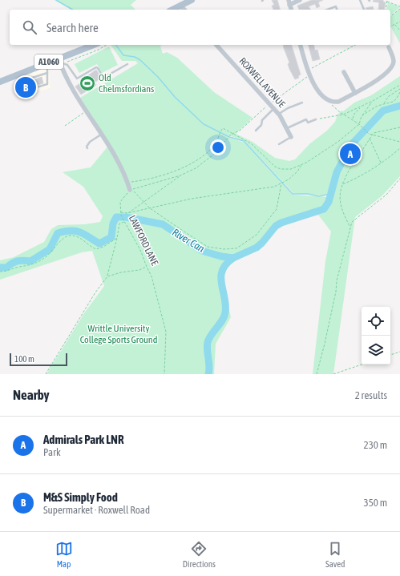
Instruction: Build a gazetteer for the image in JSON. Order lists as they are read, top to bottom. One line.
{"streets":{"main road":["A1060"],"street":["ROXWELL AVENUE"],"path":["LAWFORD LANE"]},"water":["River Can"],"parks":["Writtle University College Sports Ground"],"places":{"sports":["Old Chelmsfordians"]},"scale_bar":"100 m","page":{"search":"Search here","pins":["B","A"],"scale":"100 m","heading":["Nearby","2 results"],"list":[{"mark":"A","name":"Admirals Park LNR","note":"Park","value":"230 m"},{"mark":"B","name":"M&S Simply Food","note":"Supermarket · Roxwell Road","value":"350 m"}],"nav":["Map","Directions","Saved"]}}
